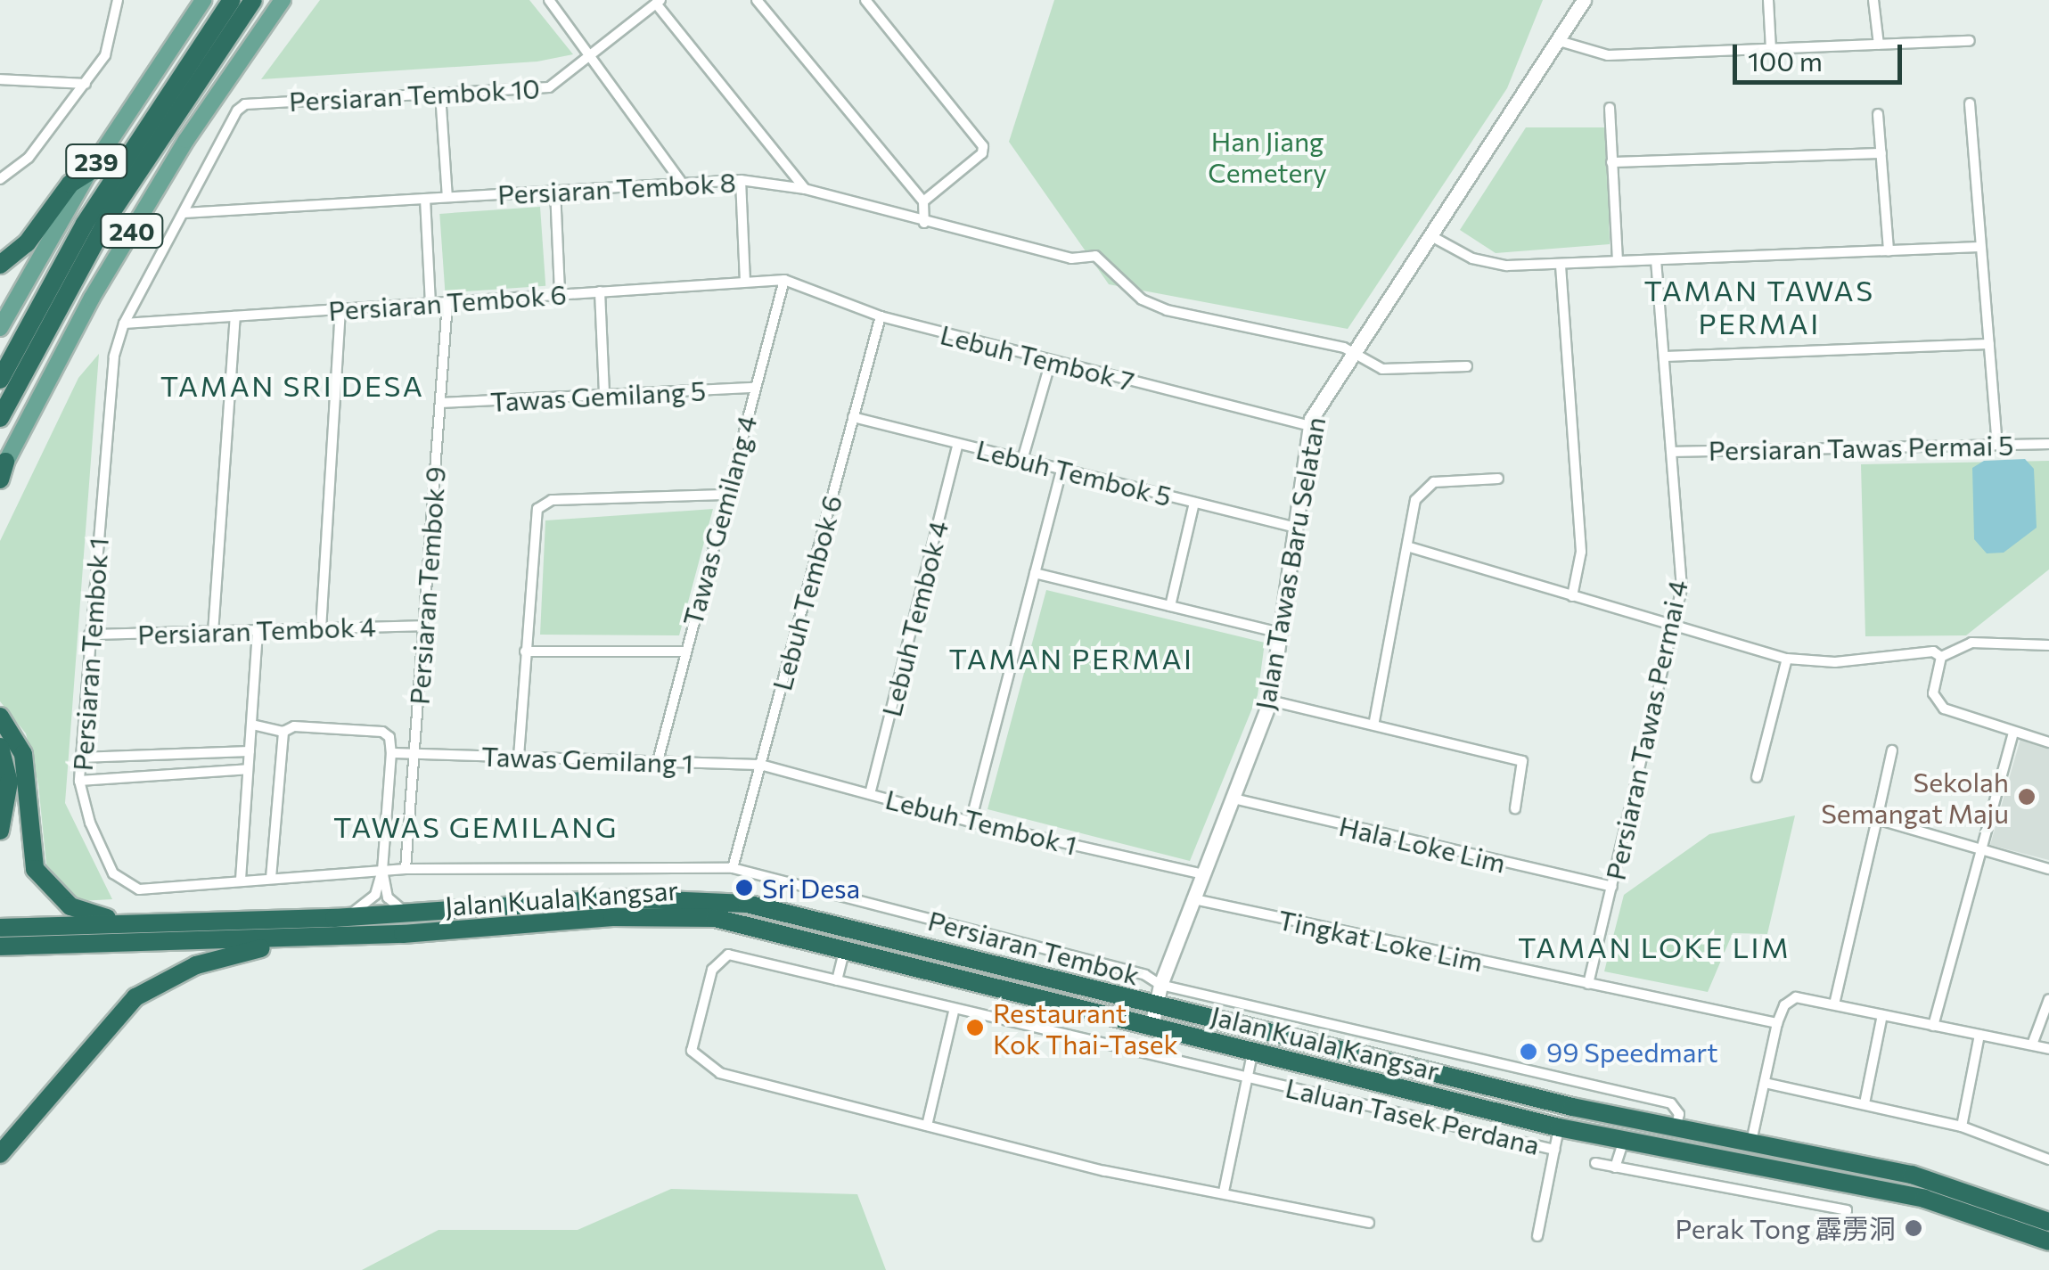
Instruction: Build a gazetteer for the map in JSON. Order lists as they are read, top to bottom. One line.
{"streets":{"highway":["Jalan Kuala Kangsar"],"main road":["239","240"],"street":["Persiaran Tembok 10","Persiaran Tembok 8","Persiaran Tembok 6","Lebuh Tembok 7","Tawas Gemilang 5","Persiaran Tawas Permai 5","Lebuh Tembok 5","Tawas Gemilang 4","Jalan Tawas Baru Selatan","Persiaran Tembok 9","Lebuh Tembok 6","Lebuh Tembok 4","Persiaran Tembok 4","Persiaran Tembok 1","Persiaran Tawas Permai 4","Tawas Gemilang 1","Lebuh Tembok 1","Hala Loke Lim","Tingkat Loke Lim","Persiaran Tembok","Laluan Tasek Perdana"]},"crossings":[["Persiaran Tembok 10","Persiaran Tembok 1"],["Persiaran Tembok 8","Jalan Tawas Baru Selatan"],["Persiaran Tembok 8","Persiaran Tembok 1"],["Persiaran Tembok 6","Lebuh Tembok 7"],["Persiaran Tembok 6","Persiaran Tembok 9"],["Persiaran Tembok 6","Persiaran Tembok 1"],["Lebuh Tembok 7","Tawas Gemilang 4"],["Lebuh Tembok 7","Jalan Tawas Baru Selatan"],["Lebuh Tembok 7","Lebuh Tembok 6"],["Tawas Gemilang 5","Tawas Gemilang 4"],["Tawas Gemilang 5","Persiaran Tembok 9"],["Persiaran Tawas Permai 5","Persiaran Tawas Permai 4"],["Lebuh Tembok 5","Jalan Tawas Baru Selatan"],["Lebuh Tembok 5","Lebuh Tembok 6"],["Lebuh Tembok 5","Lebuh Tembok 4"],["Tawas Gemilang 4","Tawas Gemilang 1"],["Jalan Tawas Baru Selatan","Lebuh Tembok 1"],["Jalan Tawas Baru Selatan","Hala Loke Lim"],["Jalan Tawas Baru Selatan","Jalan Kuala Kangsar"],["Jalan Tawas Baru Selatan","Tingkat Loke Lim"],["Jalan Tawas Baru Selatan","Persiaran Tembok"],["Persiaran Tembok 9","Persiaran Tembok 4"],["Persiaran Tembok 9","Persiaran Tembok 1"],["Persiaran Tembok 9","Tawas Gemilang 1"],["Lebuh Tembok 6","Persiaran Tembok 1"],["Lebuh Tembok 6","Tawas Gemilang 1"],["Lebuh Tembok 6","Lebuh Tembok 1"],["Lebuh Tembok 6","Persiaran Tembok"],["Lebuh Tembok 4","Lebuh Tembok 1"],["Persiaran Tembok 4","Persiaran Tembok 1"],["Persiaran Tembok 1","Persiaran Tembok"],["Persiaran Tawas Permai 4","Hala Loke Lim"],["Persiaran Tawas Permai 4","Tingkat Loke Lim"],["Tawas Gemilang 1","Lebuh Tembok 1"],["Jalan Kuala Kangsar","Persiaran Tembok"],["Jalan Kuala Kangsar","Laluan Tasek Perdana"]],"districts":["TAMAN TAWAS PERMAI","TAMAN SRI DESA","TAMAN PERMAI","TAWAS GEMILANG","TAMAN LOKE LIM"],"parks":["Han Jiang Cemetery"],"places":["Sekolah Semangat Maju","Sri Desa","Restaurant Kok Thai-Tasek","99 Speedmart","Perak Tong 霹雳洞"],"scale_bar":"100 m"}
